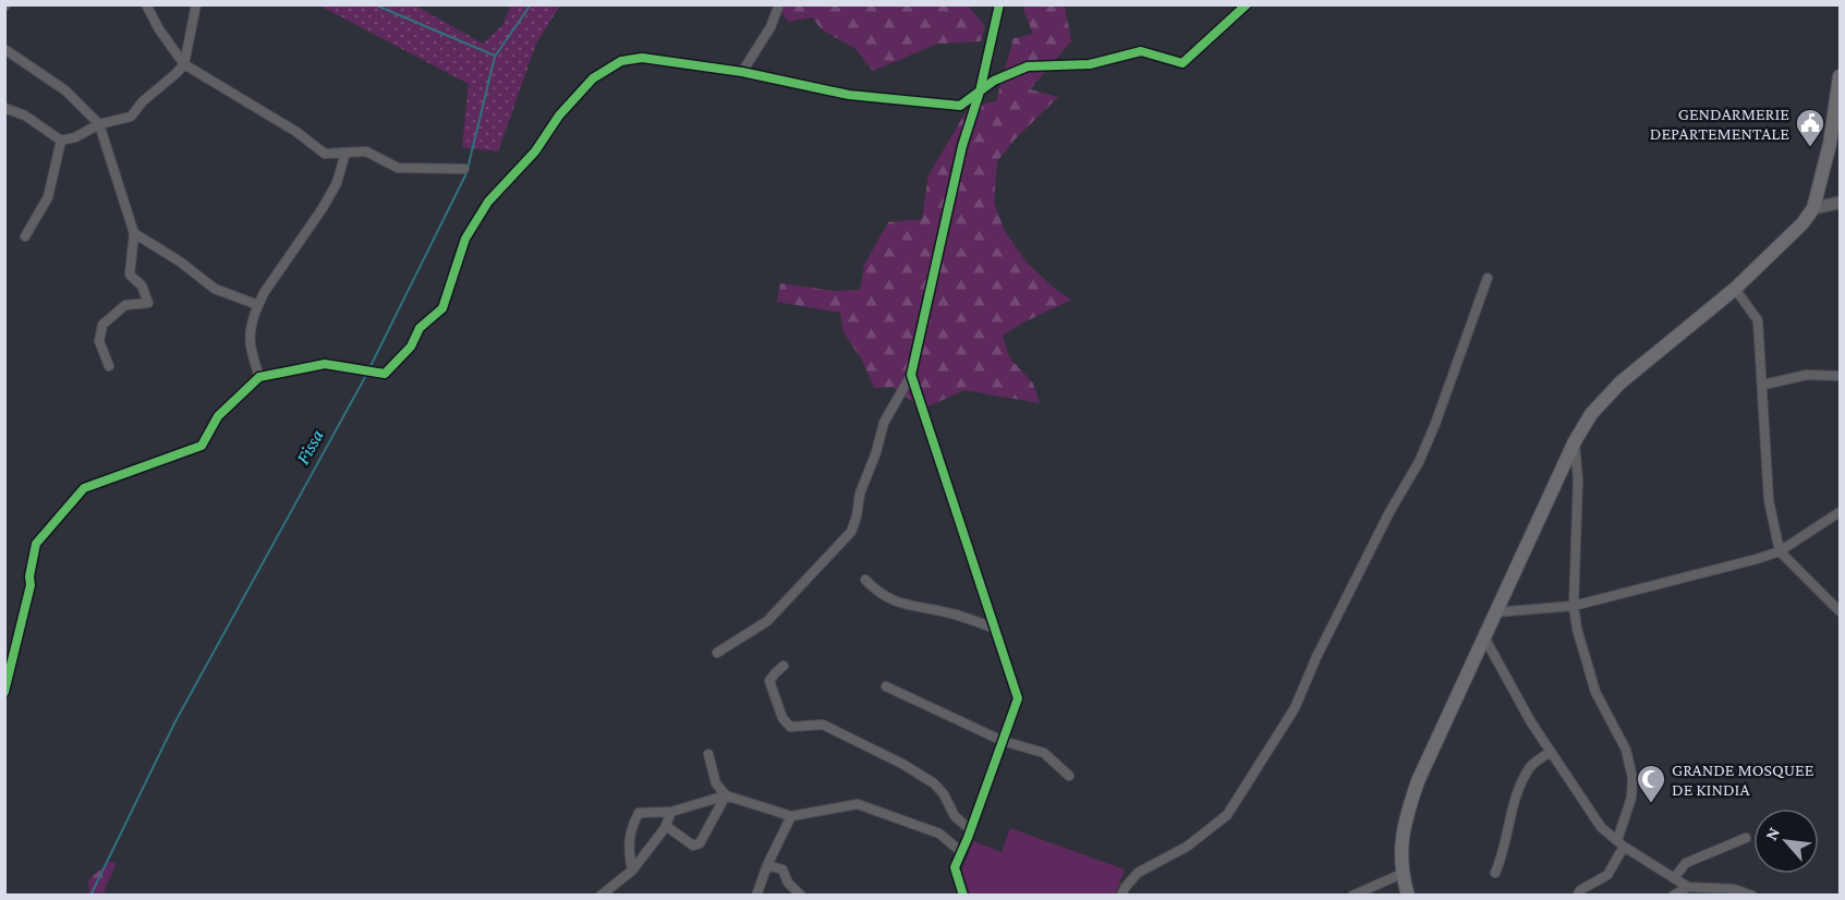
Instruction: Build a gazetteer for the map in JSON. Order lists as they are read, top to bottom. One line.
{"water":["Fissa"],"places":{"public building":["GENDARMERIE DEPARTEMENTALE"],"mosque":["GRANDE MOSQUEE DE KINDIA"]},"north":"top left"}
